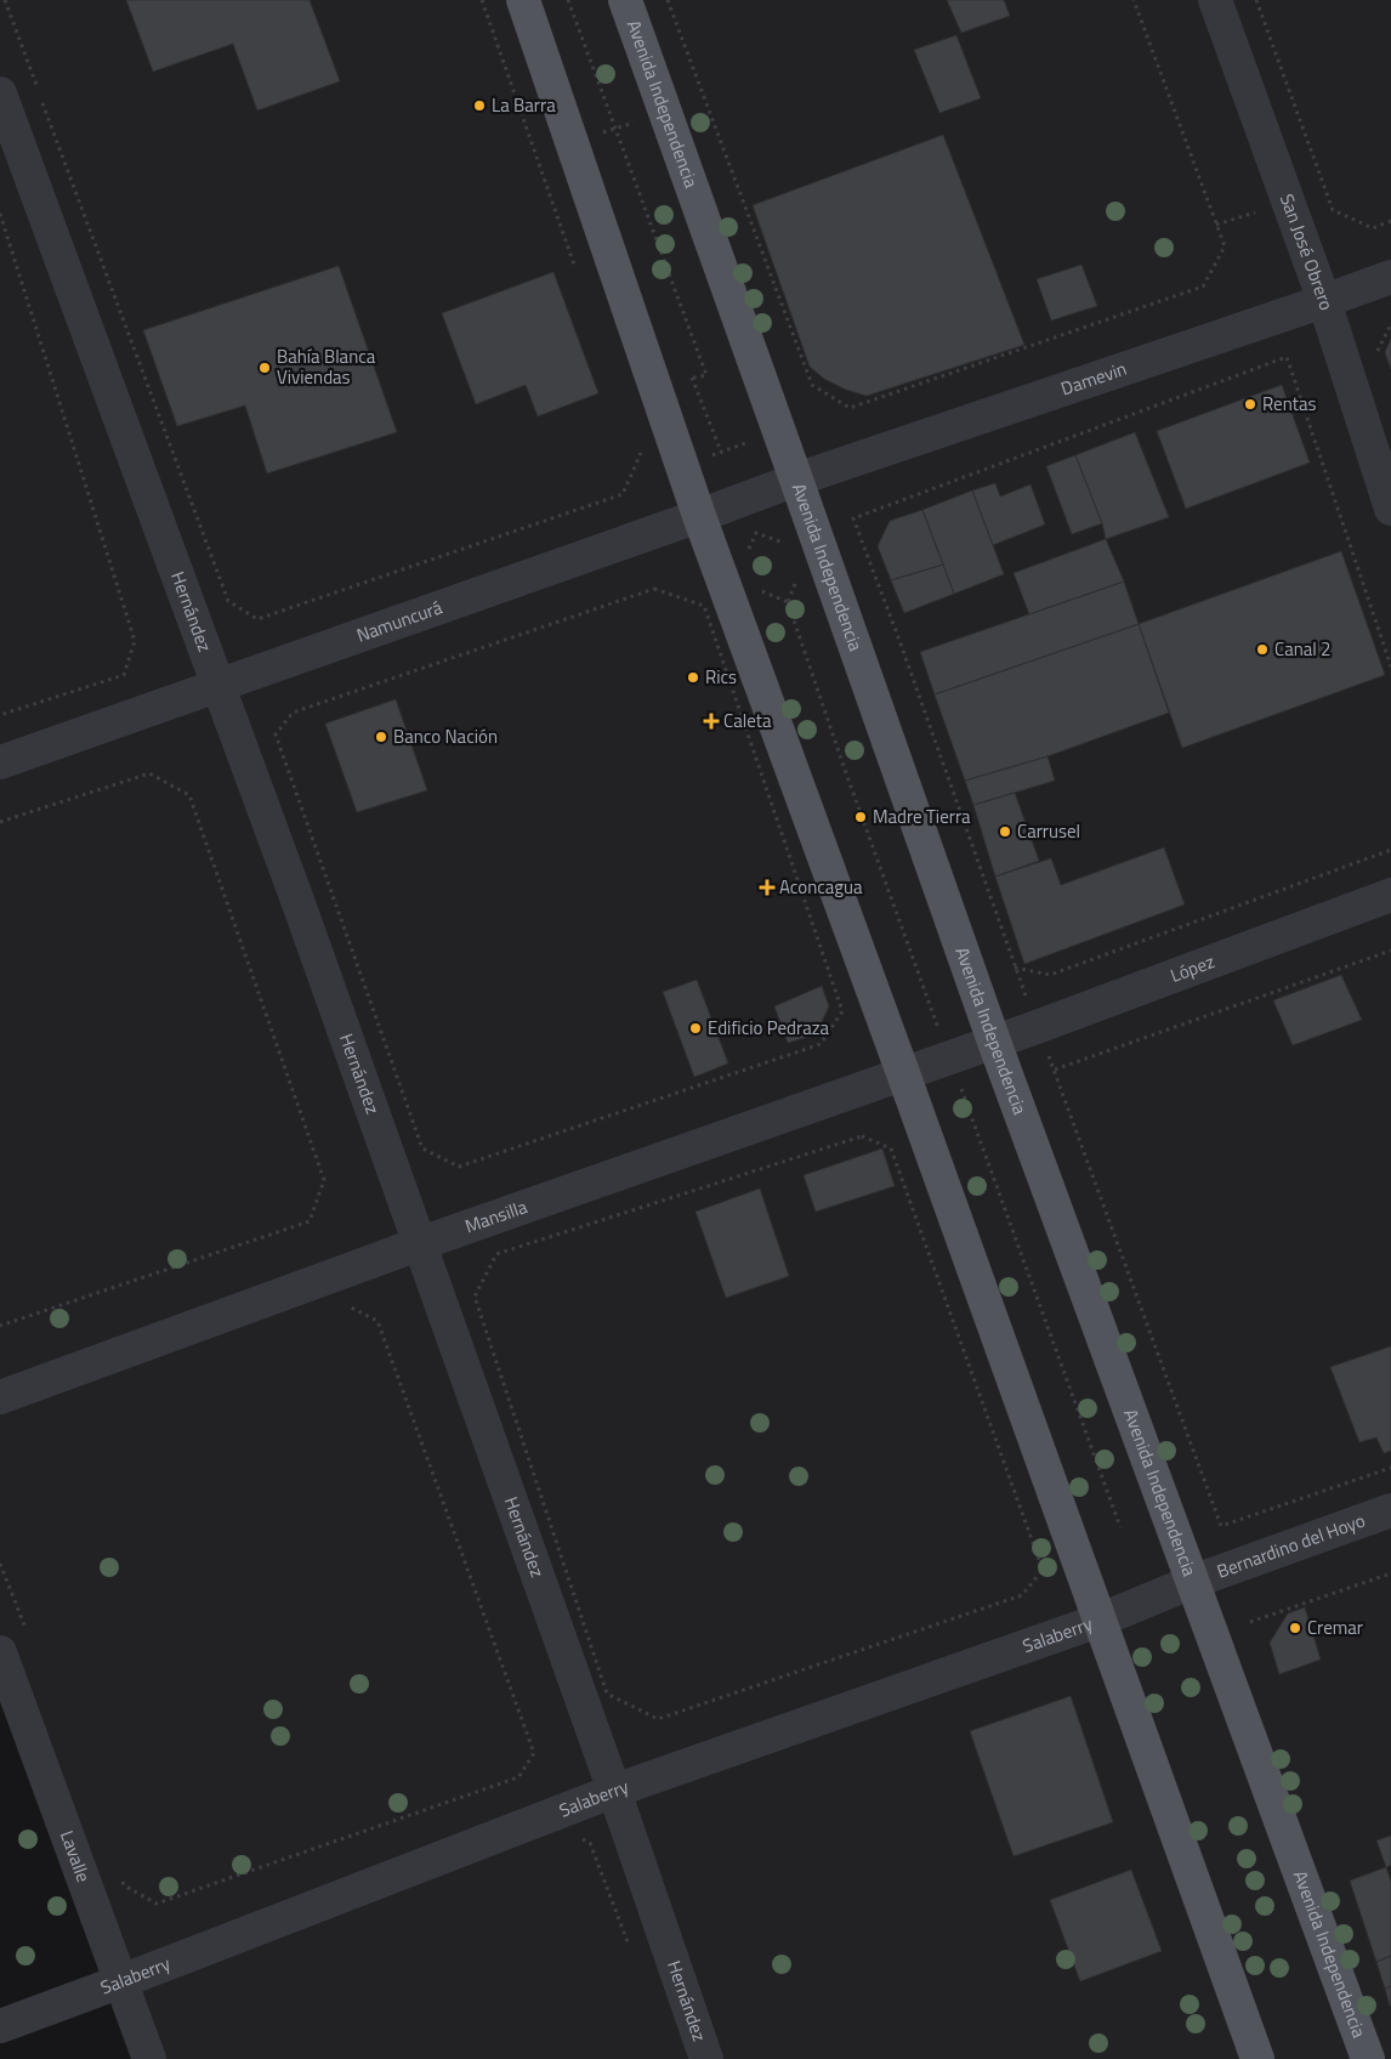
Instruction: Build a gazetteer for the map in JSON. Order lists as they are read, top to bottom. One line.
{"streets":{"main road":["Avenida Independencia"],"street":["San José Obrero","Damevin","Hernández","Namuncurá","López","Mansilla","Bernardino del Hoyo","Salaberry","Lavalle"]},"crossings":[["Avenida Independencia","Damevin"],["Avenida Independencia","Namuncurá"],["Avenida Independencia","López"],["Avenida Independencia","Mansilla"],["Avenida Independencia","Bernardino del Hoyo"],["Avenida Independencia","Salaberry"],["San José Obrero","Damevin"],["Damevin","Namuncurá"],["Hernández","Namuncurá"],["Hernández","Mansilla"],["Hernández","Salaberry"],["López","Mansilla"],["Bernardino del Hoyo","Salaberry"],["Salaberry","Lavalle"]],"places":{"other":["La Barra","Bahía Blanca Viviendas","Rentas","Canal 2","Rics","Banco Nación","Madre Tierra","Carrusel","Edificio Pedraza","Cremar"],"health":["Caleta","Aconcagua"]}}
